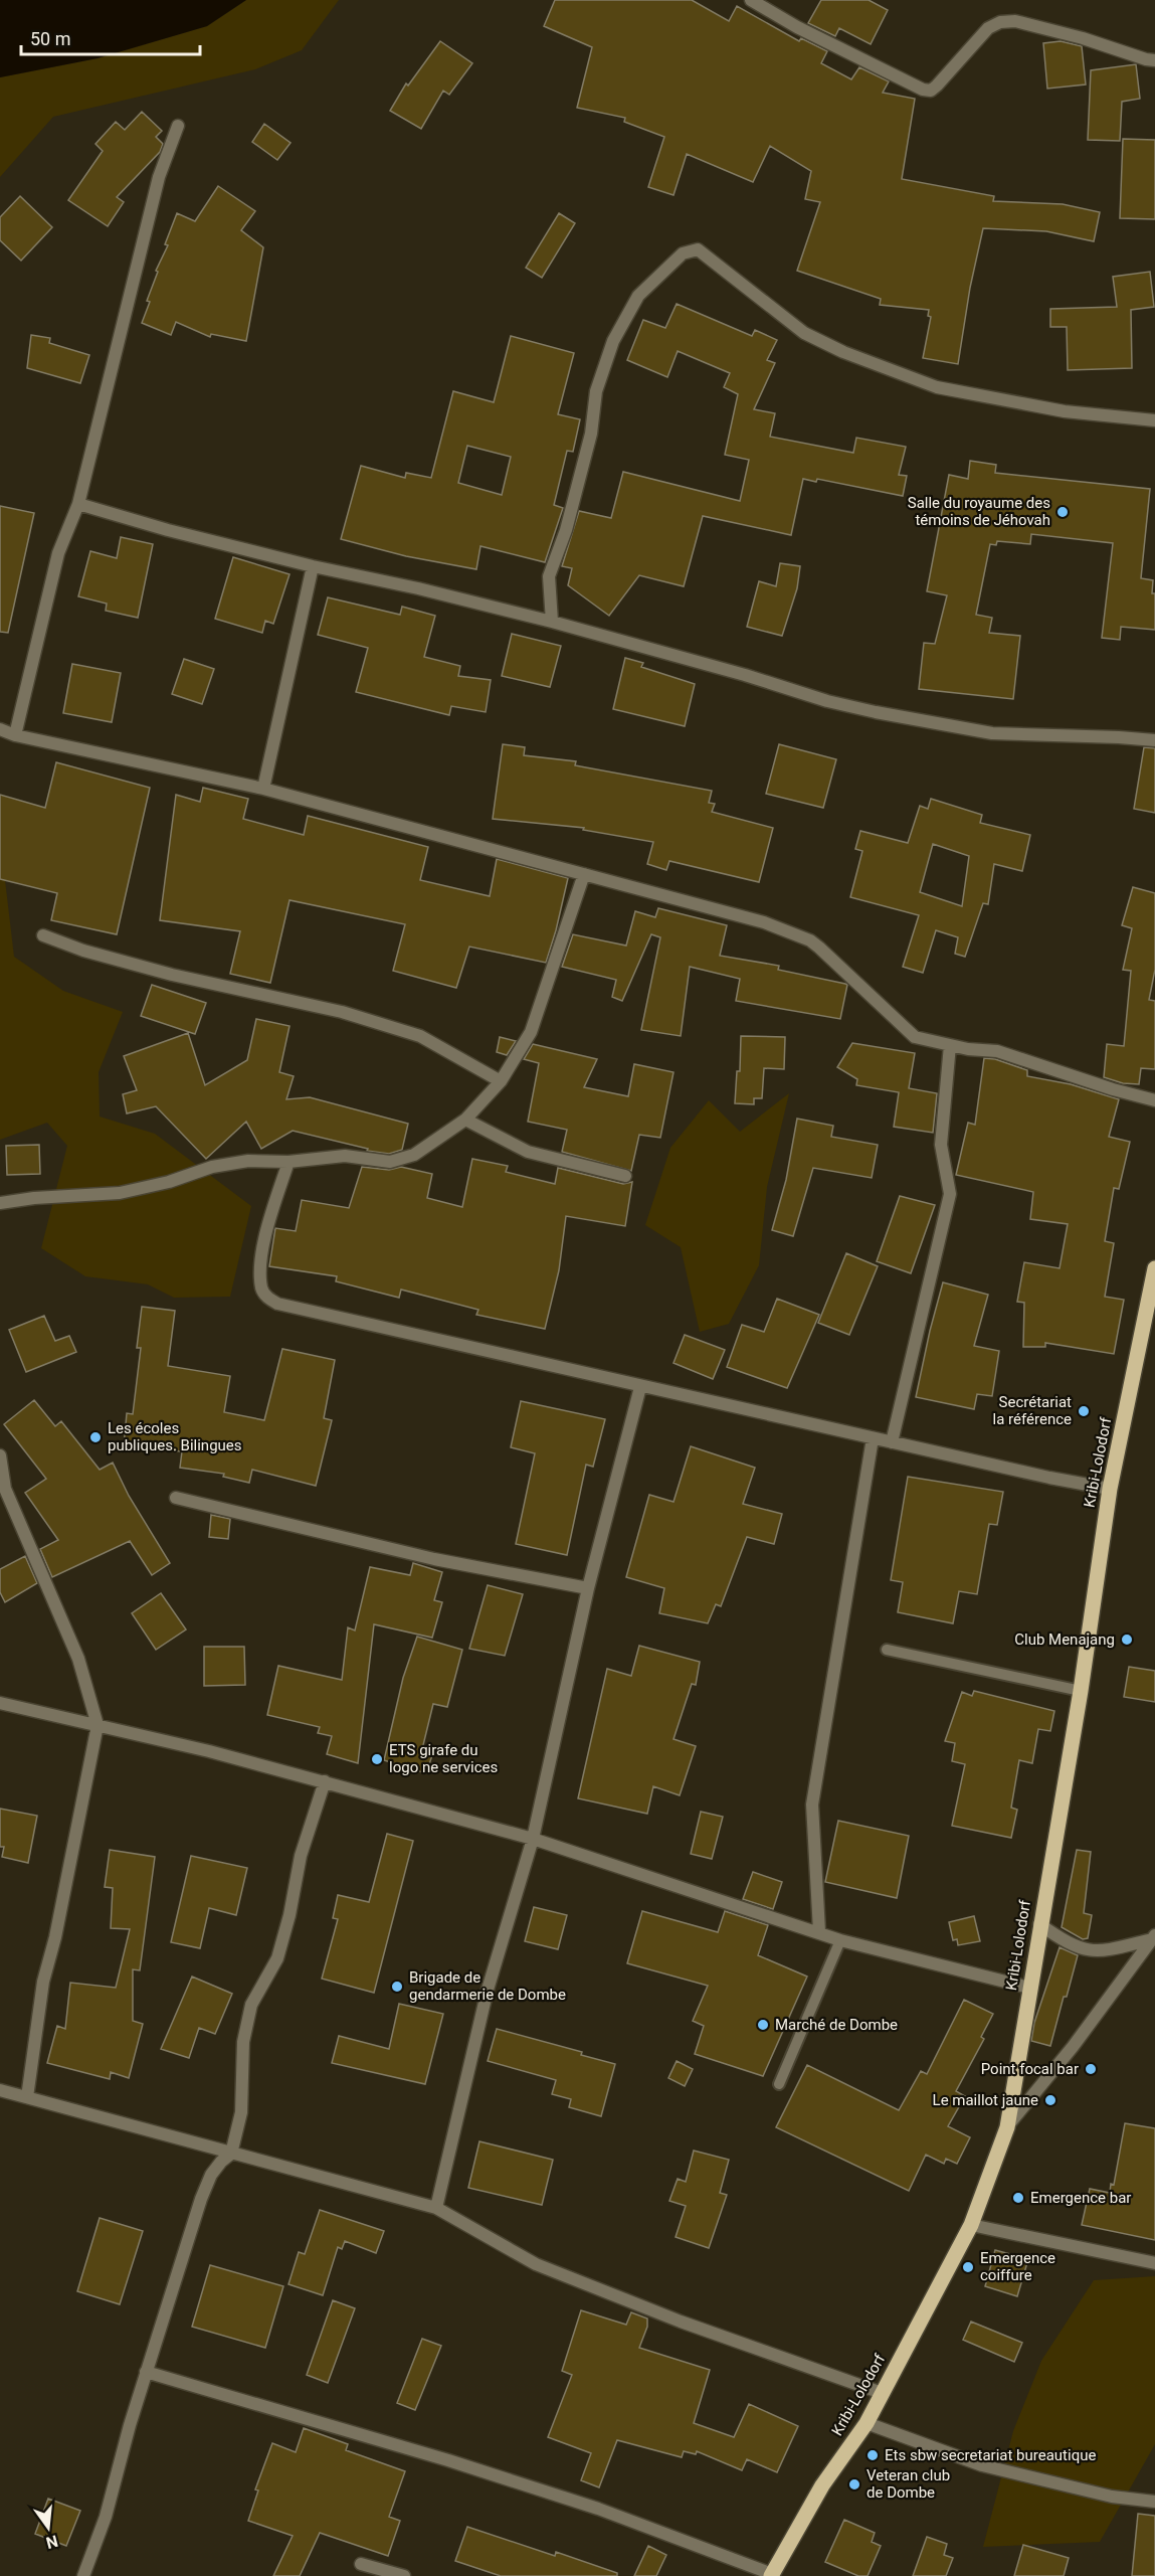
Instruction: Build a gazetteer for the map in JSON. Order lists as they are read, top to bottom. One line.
{"streets":{"main road":["Kribi-Lolodorf"]},"places":["Salle du royaume des témoins de Jéhovah","Secrétariat la référence","Les écoles publiques. Bilingues","Club Menajang","ETS girafe du logo ne services","Brigade de gendarmerie de Dombe","Marché de Dombe","Point focal bar","Le maillot jaune","Emergence bar","Emergence coiffure","Ets sbw secretariat bureautique","Veteran club de Dombe"],"scale_bar":"50 m","north":"bottom"}
